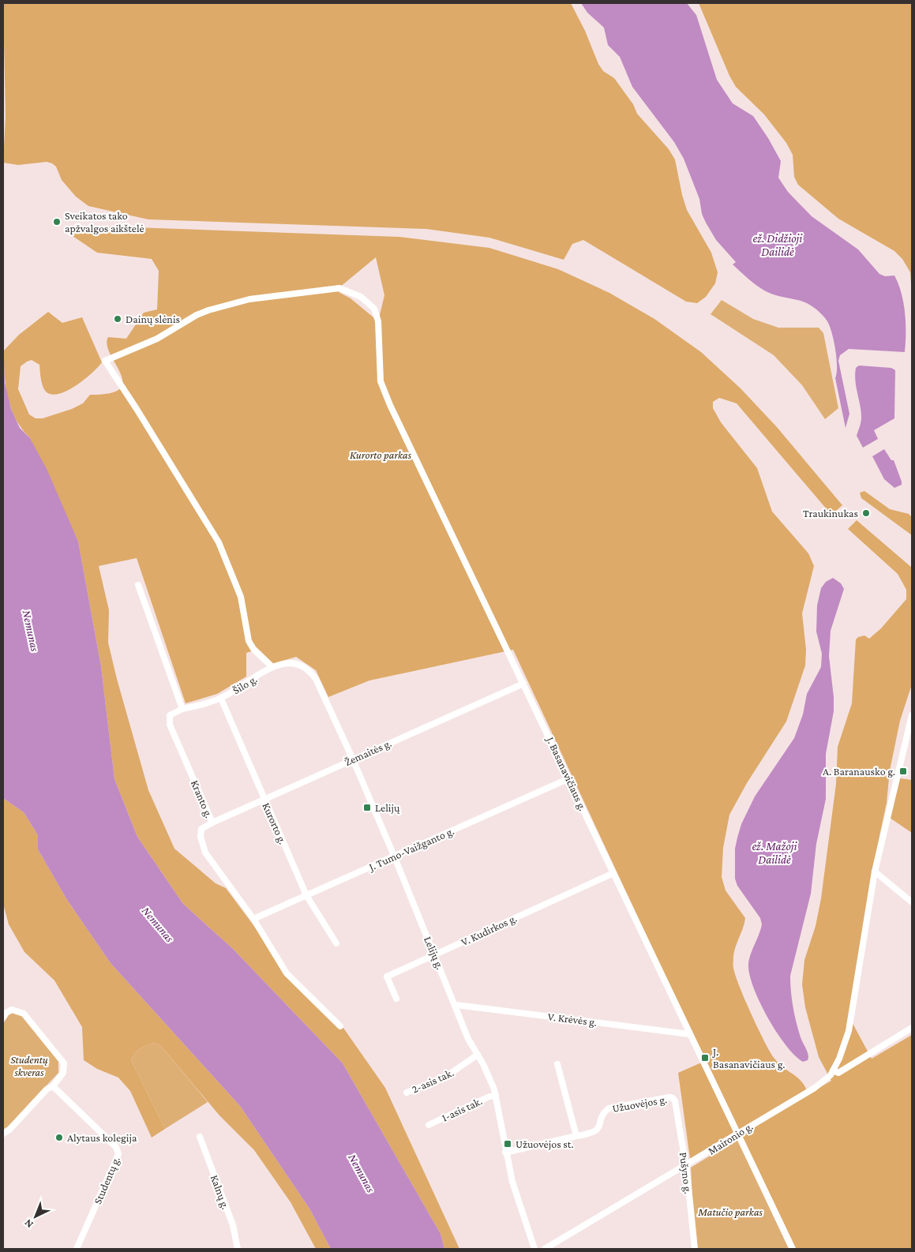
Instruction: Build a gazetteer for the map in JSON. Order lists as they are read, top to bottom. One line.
{"streets":{"street":["Šilo g.","Žemaitės g.","J. Basanavičiaus g.","Kranto g.","Kurorto g.","J. Tumo-Vaižganto g.","V. Kudirkos g.","Lelijų g.","V. Krėvės g.","2-asis tak.","Užuovėjos g.","1-asis tak.","Maironio g.","Pušyno g.","Studentų g.","Kalnų g."]},"crossings":[["Šilo g.","J. Basanavičiaus g."],["Šilo g.","Kranto g."],["Šilo g.","Kurorto g."],["Šilo g.","Lelijų g."],["Žemaitės g.","J. Basanavičiaus g."],["Žemaitės g.","Kranto g."],["Žemaitės g.","Kurorto g."],["Žemaitės g.","Lelijų g."],["J. Basanavičiaus g.","J. Tumo-Vaižganto g."],["J. Basanavičiaus g.","V. Kudirkos g."],["J. Basanavičiaus g.","V. Krėvės g."],["J. Basanavičiaus g.","Maironio g."],["Kranto g.","J. Tumo-Vaižganto g."],["Kurorto g.","J. Tumo-Vaižganto g."],["J. Tumo-Vaižganto g.","Lelijų g."],["V. Kudirkos g.","Lelijų g."],["Lelijų g.","V. Krėvės g."],["Lelijų g.","2-asis tak."],["Lelijų g.","1-asis tak."],["Užuovėjos g.","Pušyno g."],["Maironio g.","Pušyno g."]],"water":["ež. Didžioji Dailidė","Nemunas","ež. Mažoji Dailidė"],"parks":["Kurorto parkas","Studentų skveras","Matučio parkas"],"places":{"other":["Sveikatos tako apžvalgos aikštelė","Dainų slėnis","Traukinukas","Alytaus kolegija"],"transit":["A. Baranausko g.","Lelijų","J. Basanavičiaus g.","Užuovėjos st."]},"north":"bottom left"}
